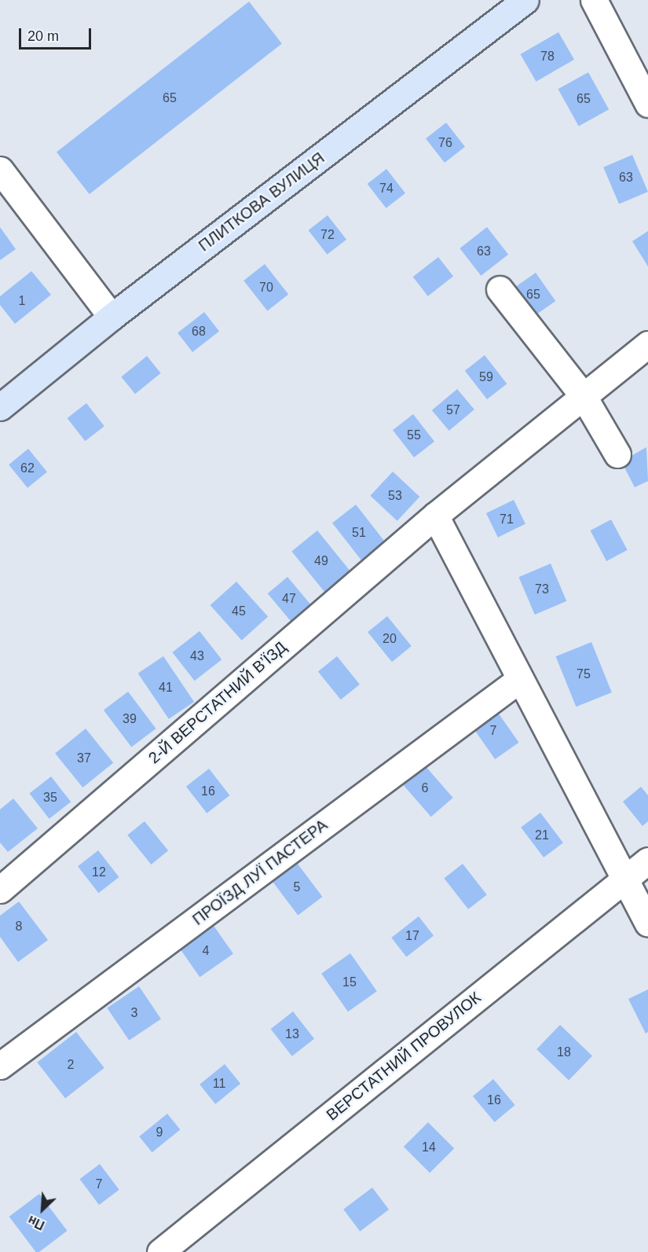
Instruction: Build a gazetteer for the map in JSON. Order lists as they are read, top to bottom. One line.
{"streets":{"street":["ПЛИТКОВА ВУЛИЦЯ","2-Й ВЕРСТАТНИЙ В’ЇЗД","ПРОЇЗД ЛУЇ ПАСТЕРА","ВЕРСТАТНИЙ ПРОВУЛОК"]},"house_numbers":["78","65","65","76","63","74","72","63","70","65","1","68","59","57","55","62","53","71","51","49","73","47","45","20","43","75","41","39","7","37","6","16","35","21","12","5","8","17","4","15","3","13","18","2","11","16","9","14","7"],"scale_bar":"20 m","north":"bottom left"}
